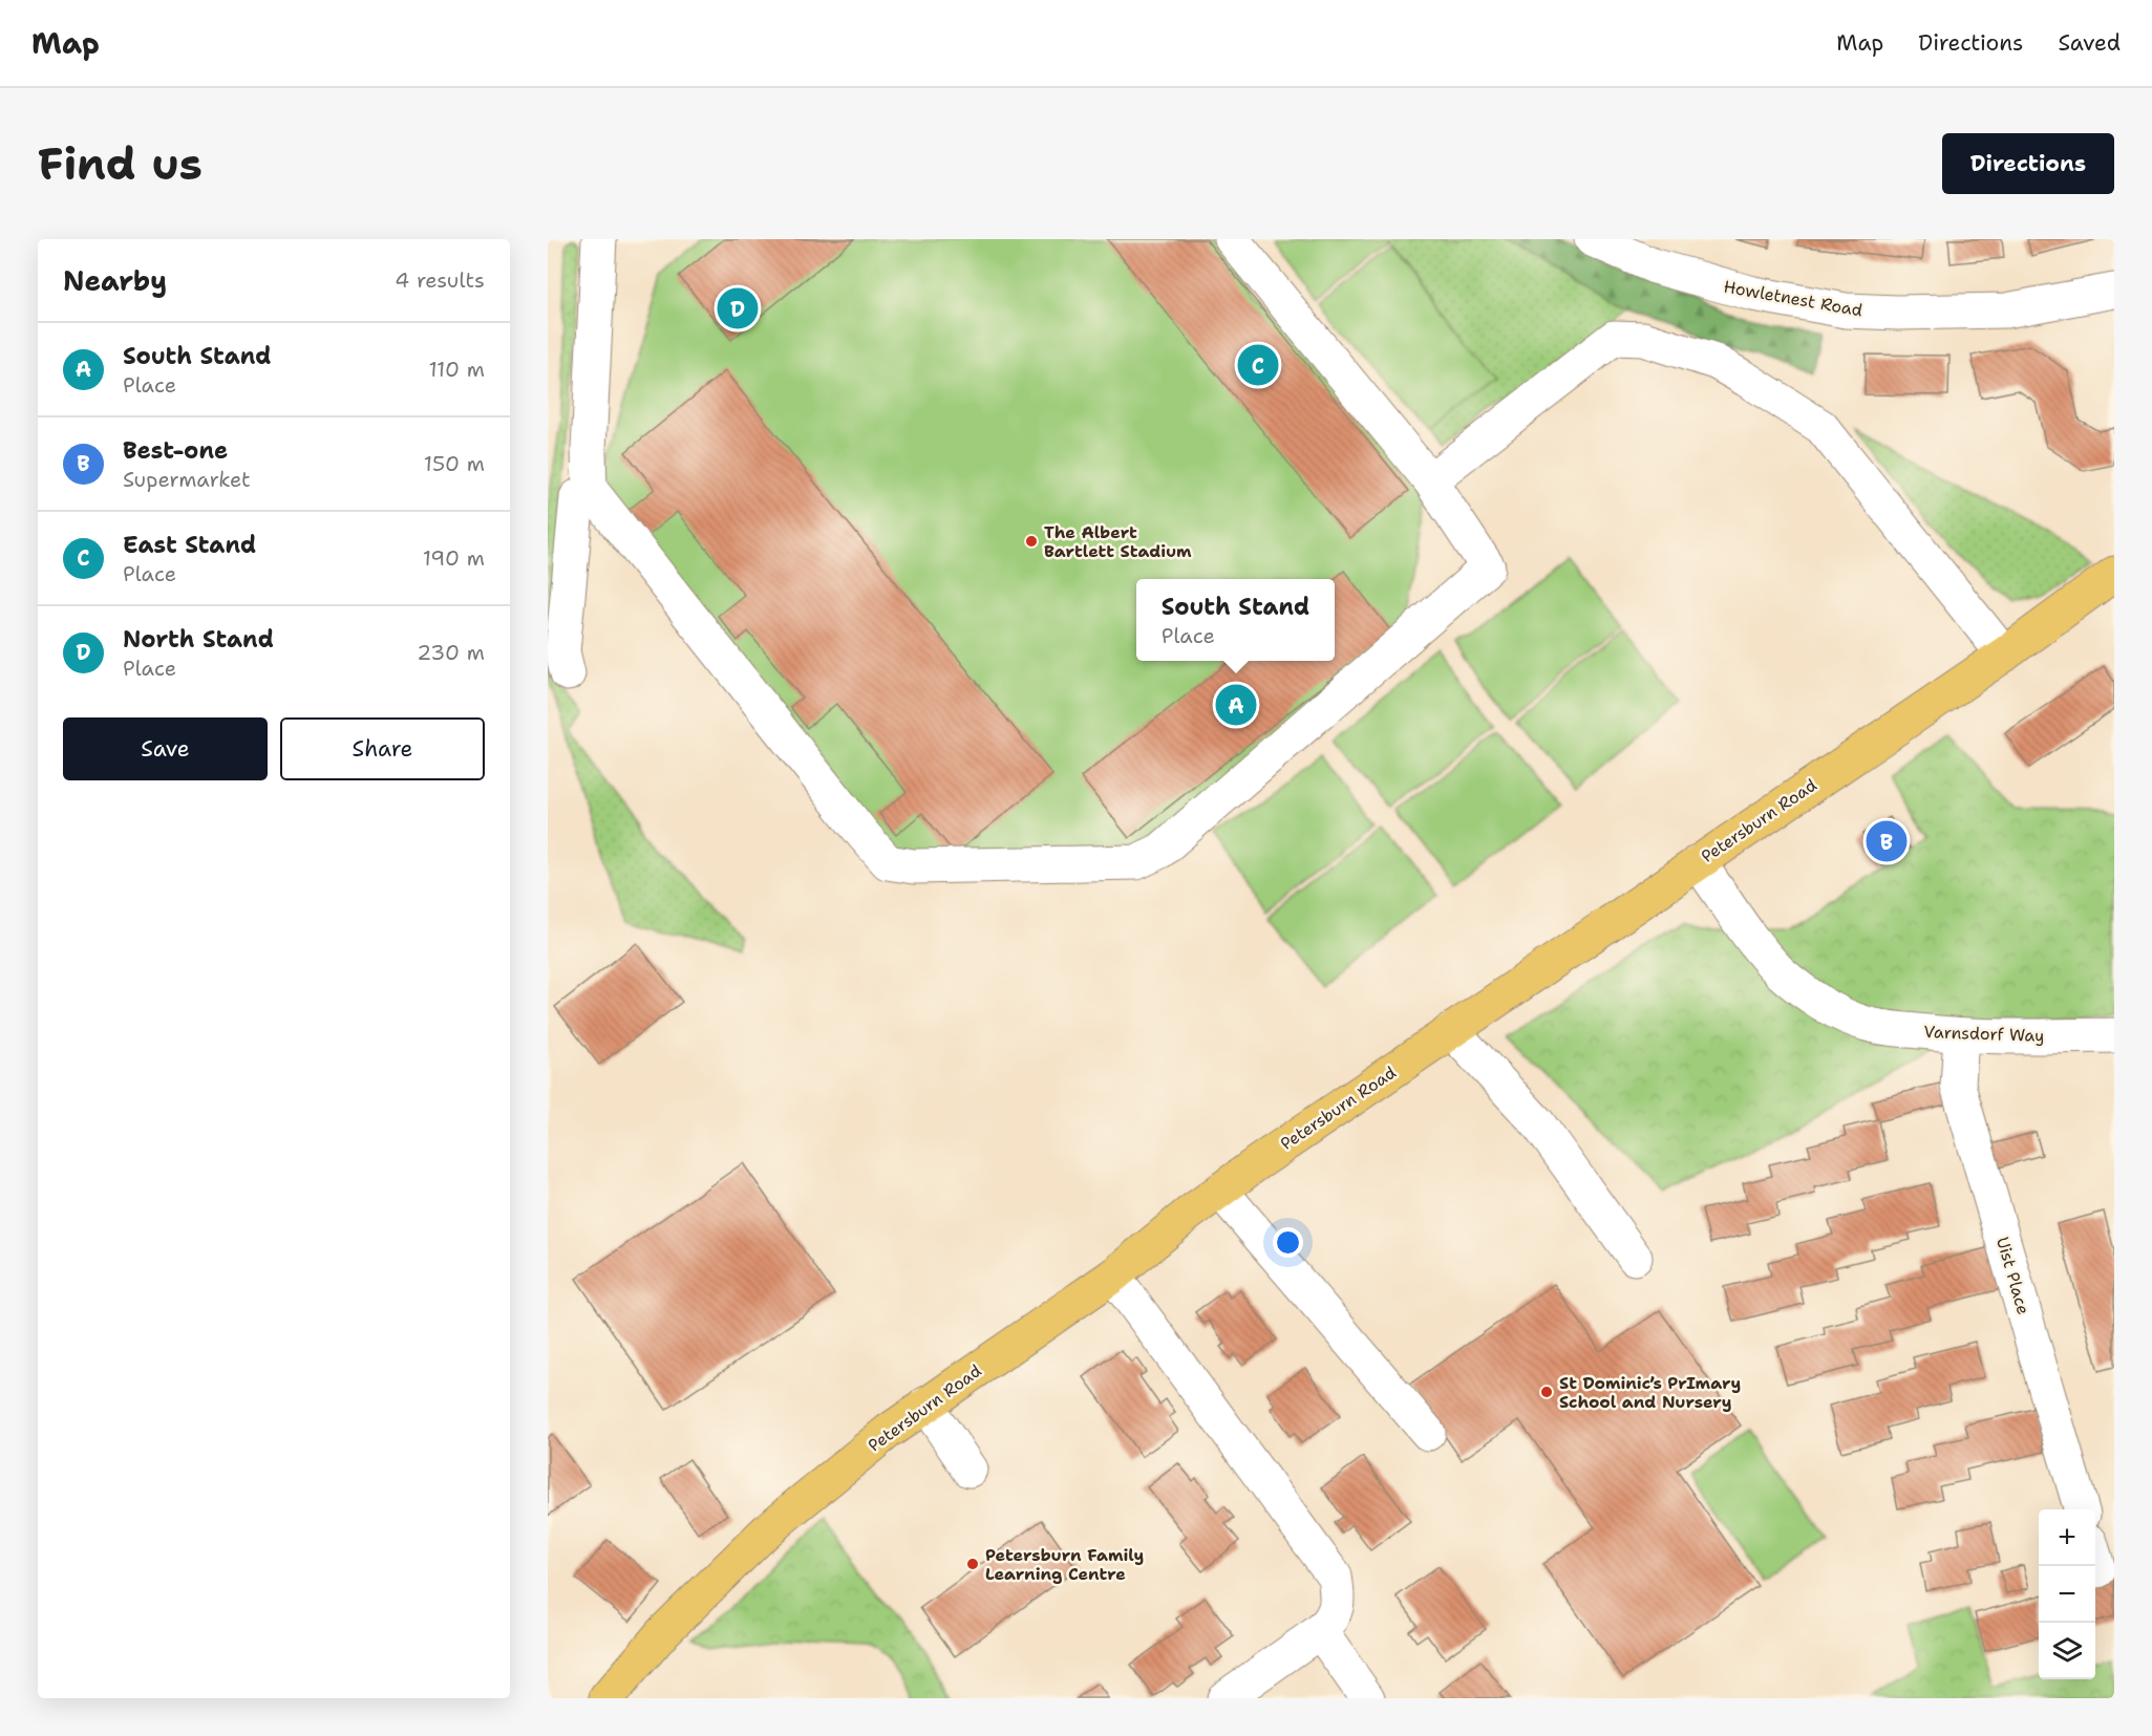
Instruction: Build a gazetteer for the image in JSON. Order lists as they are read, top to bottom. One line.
{"streets":{"main road":["Petersburn Road"],"street":["Howletnest Road","Varnsdorf Way","Uist Place"]},"crossings":[["Petersburn Road","Varnsdorf Way"],["Varnsdorf Way","Uist Place"]],"places":["The Albert Bartlett Stadium","St Dominic’s PrImary School and Nursery","Petersburn Family Learning Centre"],"page":{"header":"Map","nav":["Map","Directions","Saved"],"buttons":["Directions",["Save","Share"]],"title":"Find us","heading":["Nearby","4 results"],"pins":["D","C","A","B"],"list":[{"mark":"A","name":"South Stand","note":"Place","value":"110 m"},{"mark":"B","name":"Best-one","note":"Supermarket","value":"150 m"},{"mark":"C","name":"East Stand","note":"Place","value":"190 m"},{"mark":"D","name":"North Stand","note":"Place","value":"230 m"}],"popup":["South Stand","Place"],"map_buttons":["+","−"]}}
